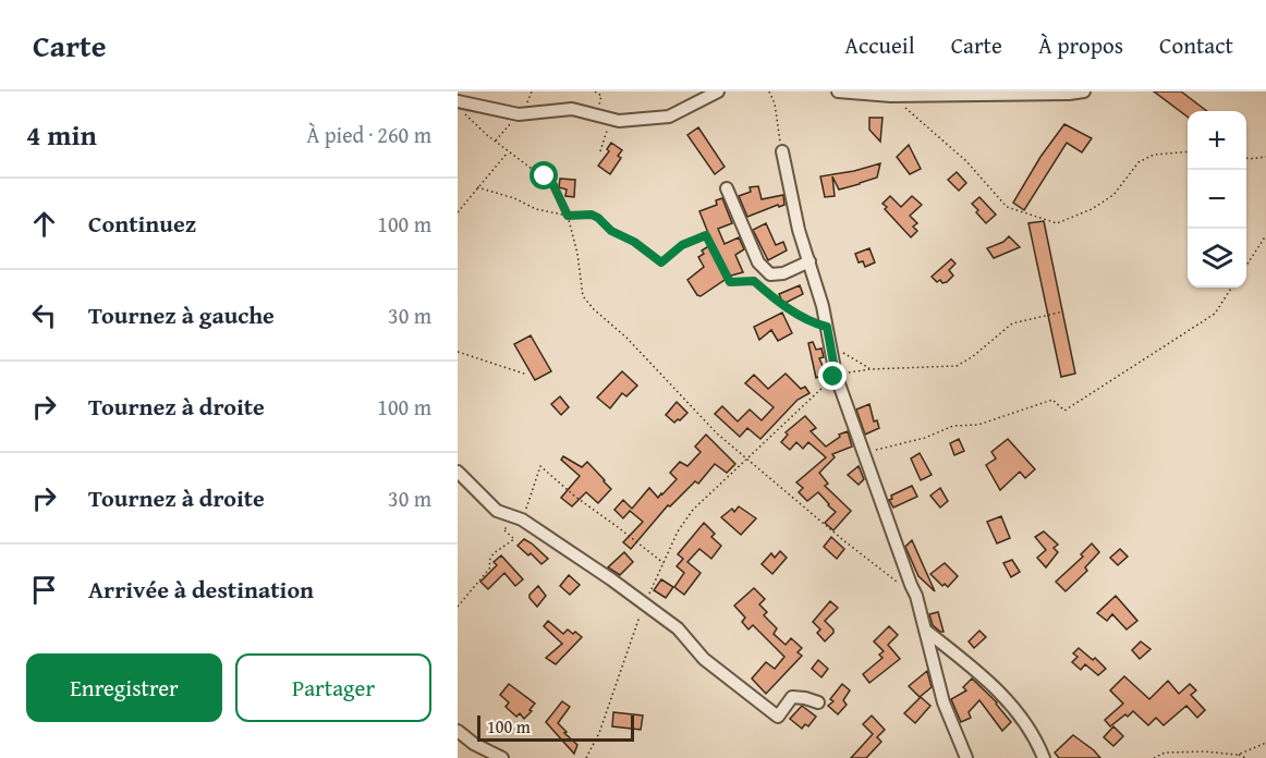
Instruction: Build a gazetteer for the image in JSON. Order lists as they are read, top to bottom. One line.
{"scale_bar":"100 m","page":{"header":"Carte","nav":["Accueil","Carte","À propos","Contact"],"heading":["4 min","À pied · 260 m"],"map_buttons":["+","−"],"list":[["Continuez","100 m"],["Tournez à gauche","30 m"],["Tournez à droite","100 m"],["Tournez à droite","30 m"],"Arrivée à destination"],"buttons":["Enregistrer","Partager"],"scale":"100 m"}}
